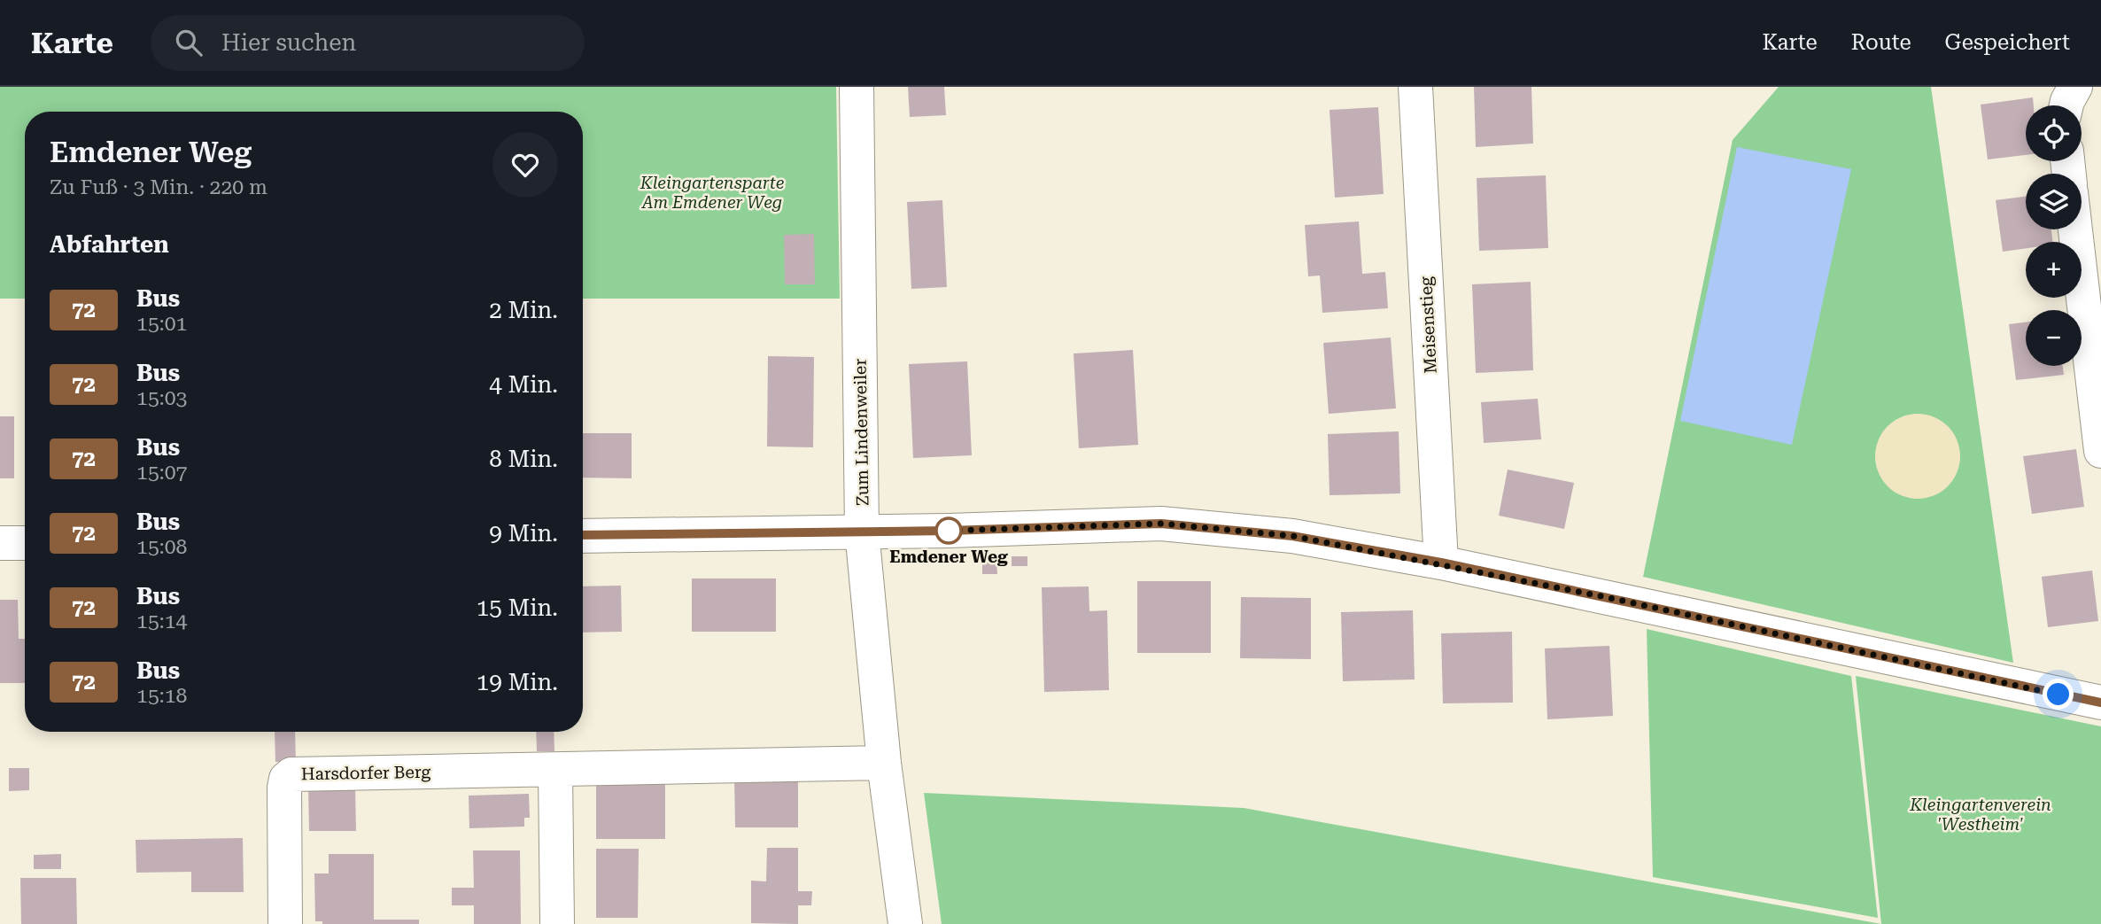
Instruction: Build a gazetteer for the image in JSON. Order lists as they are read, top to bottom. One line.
{"streets":{"street":["Meisenstieg","Zum Lindenweiler","Harsdorfer Berg"]},"crossings":[["Zum Lindenweiler","Harsdorfer Berg"]],"parks":["Kleingartensparte Am Emdener Weg","Kleingartenverein 'Westheim'"],"places":["Emdener Weg"],"lines":["bus line 72"],"page":{"header":"Karte","search":"Hier suchen","nav":["Karte","Route","Gespeichert"],"map_buttons":["+","−"],"heading":[["Emdener Weg","Zu Fuß · 3 Min. · 220 m"],"Abfahrten"],"list":[{"mark":"72","name":"Bus","note":"15:01","value":"2 Min."},{"mark":"72","name":"Bus","note":"15:03","value":"4 Min."},{"mark":"72","name":"Bus","note":"15:07","value":"8 Min."},{"mark":"72","name":"Bus","note":"15:08","value":"9 Min."},{"mark":"72","name":"Bus","note":"15:14","value":"15 Min."},{"mark":"72","name":"Bus","note":"15:18","value":"19 Min."}]}}
